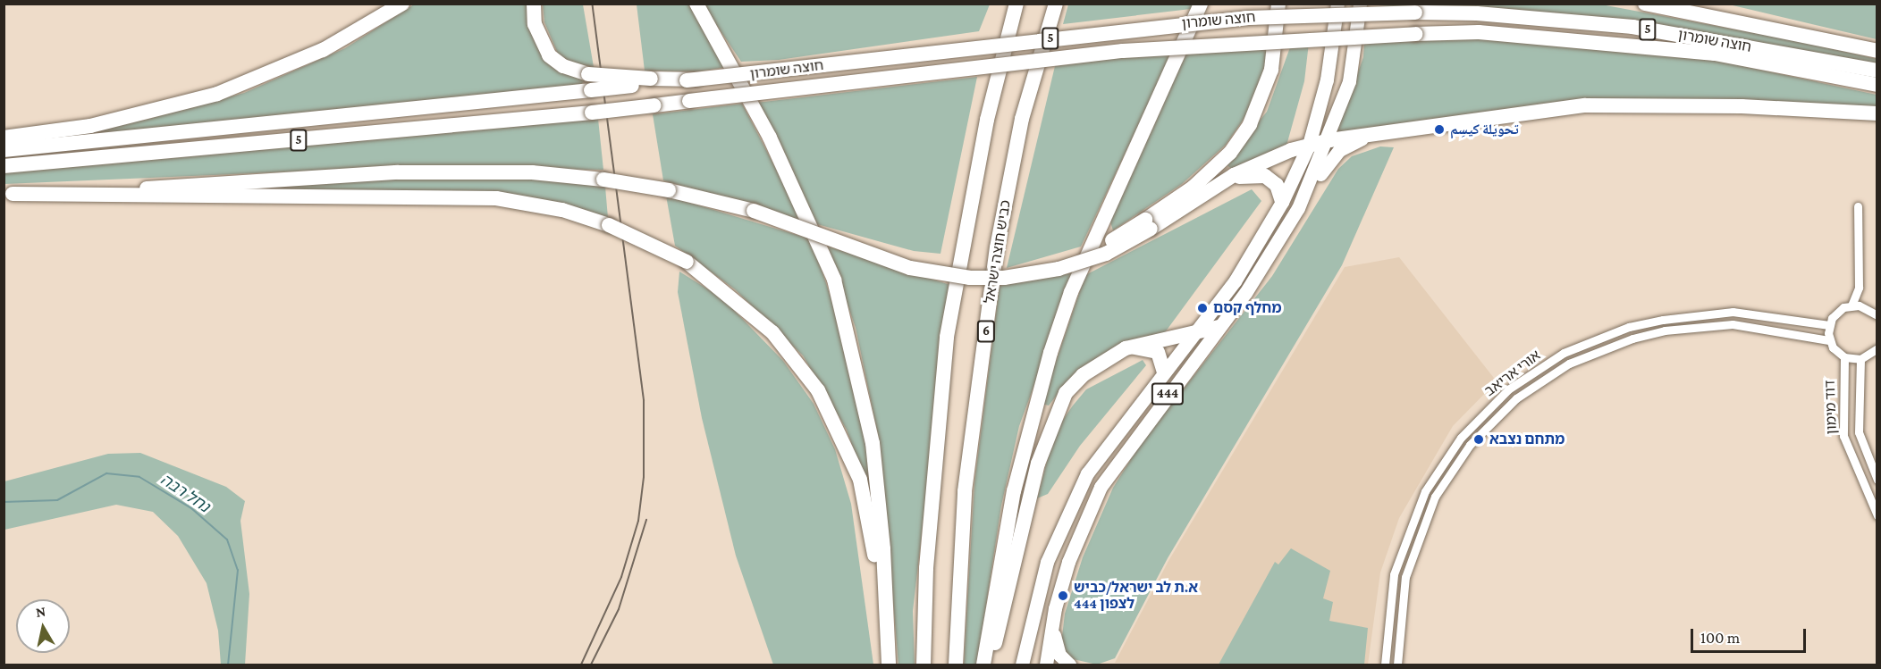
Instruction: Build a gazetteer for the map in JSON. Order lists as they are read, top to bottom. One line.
{"streets":{"highway":["חוצה שומרון","5","כביש חוצה ישראל","6"],"main road":["444"],"street":["אורי אריאב","דוד מימון"]},"water":["נחל רבה"],"places":["تحويلة كيسِم","מחלף קסם","מתחם נצבא","א.ת לב ישראל/כביש 444 לצפון"],"scale_bar":"100 m","north":"top"}
